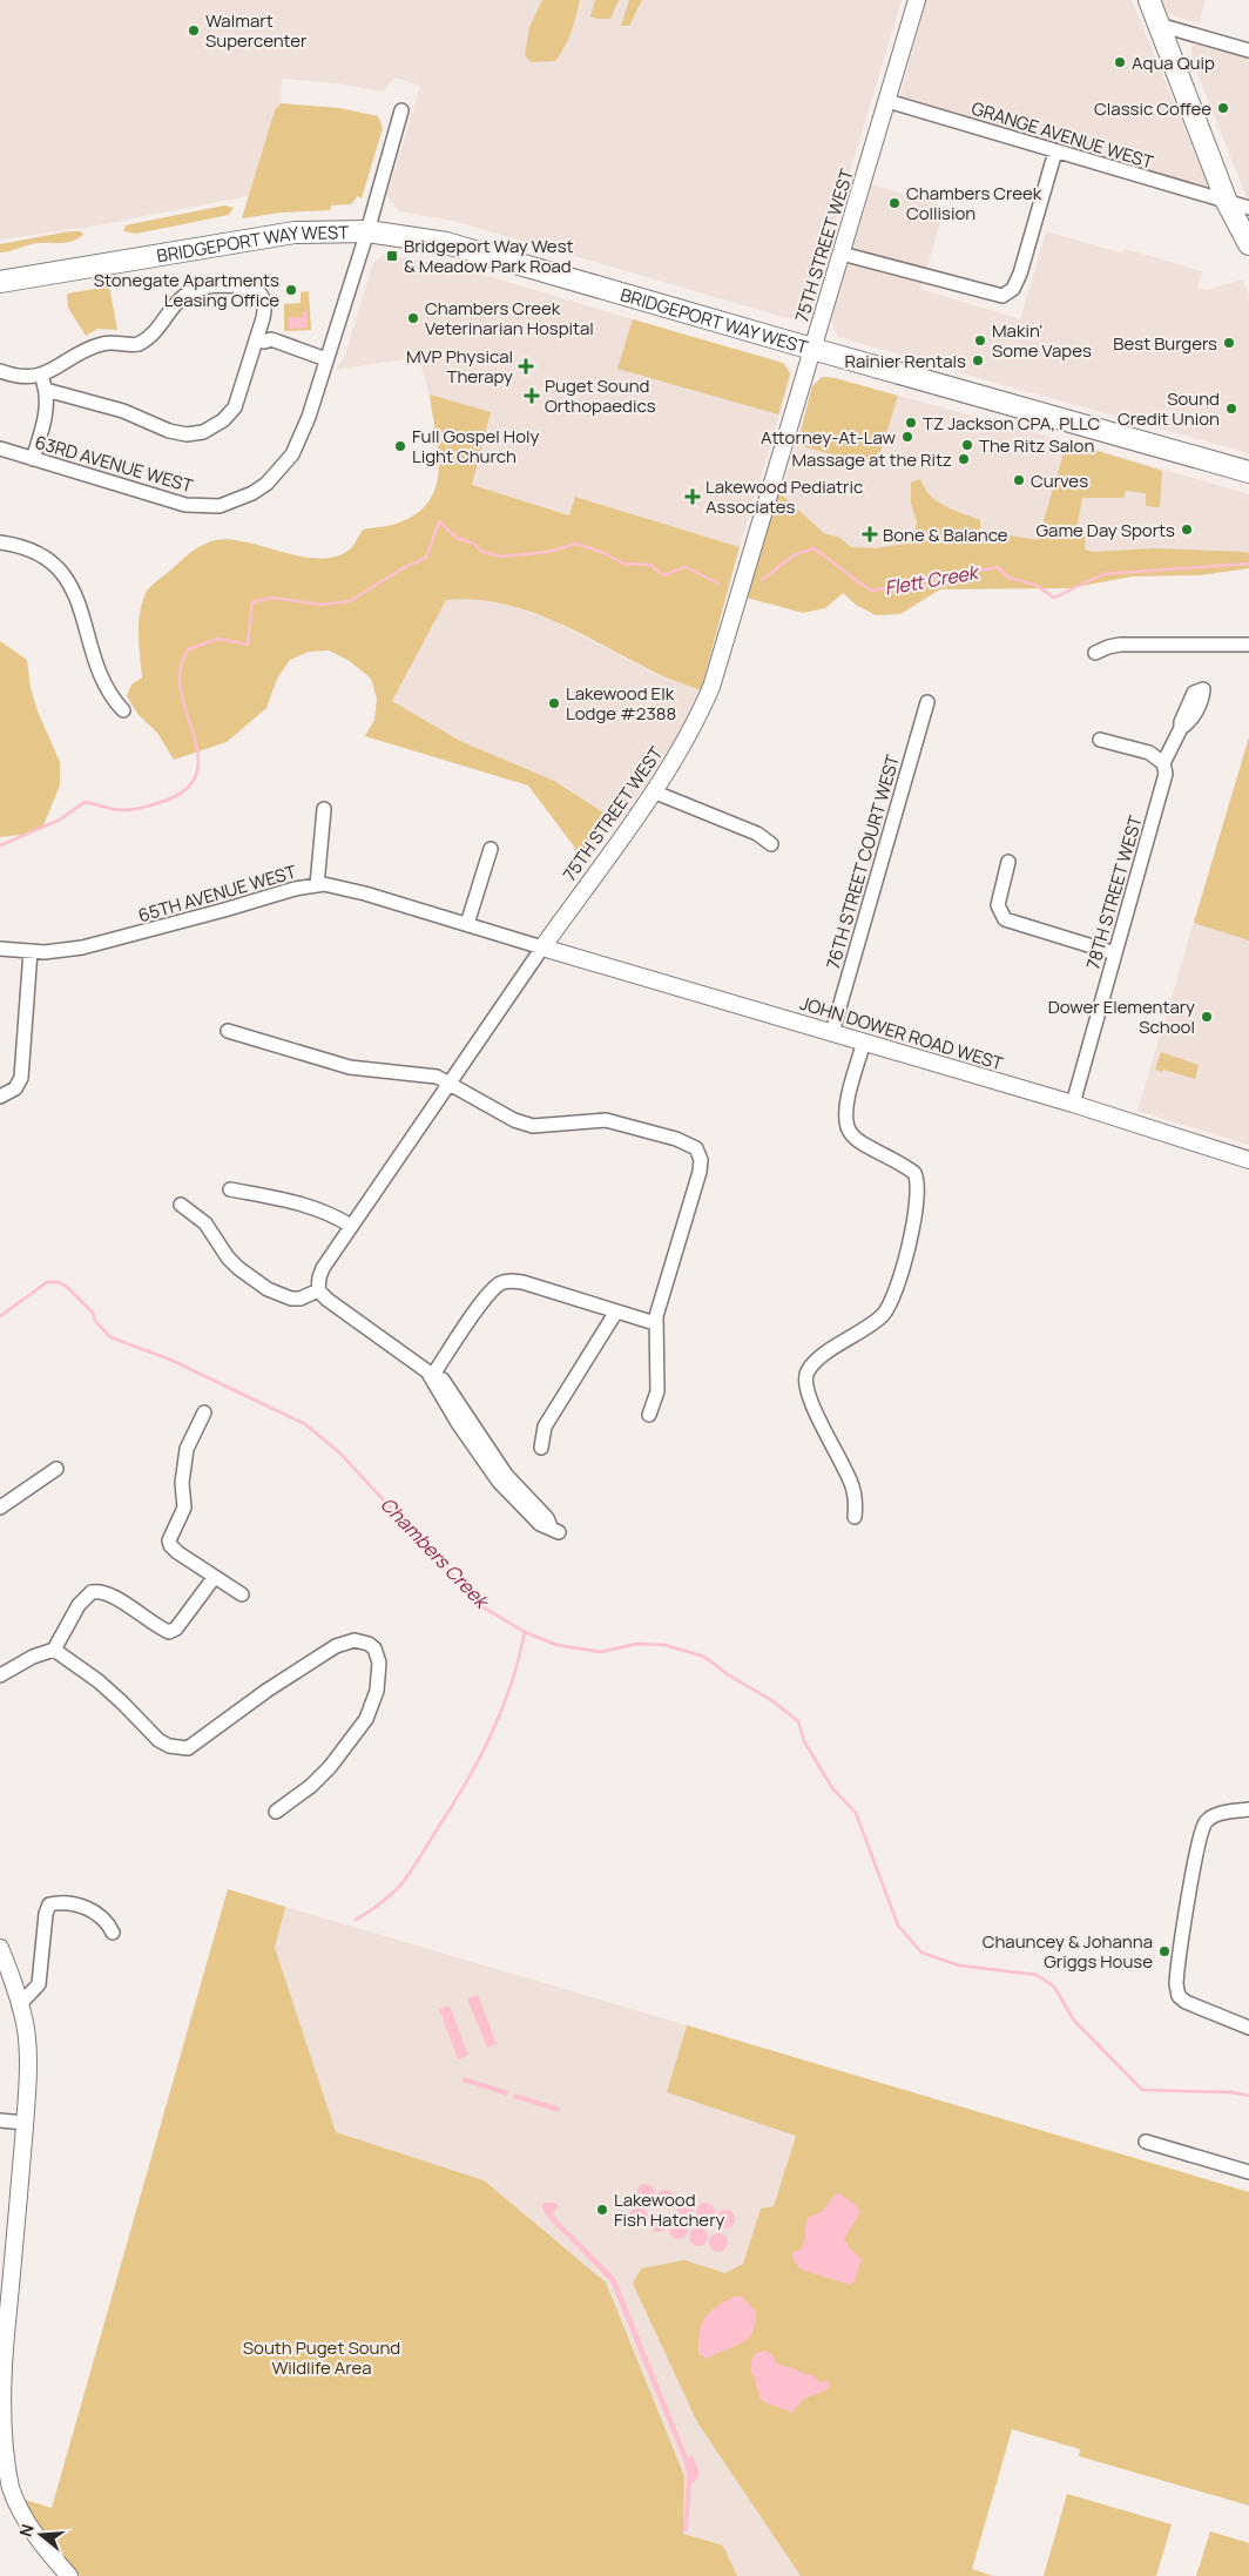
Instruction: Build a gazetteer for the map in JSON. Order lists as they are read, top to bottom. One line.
{"streets":{"main road":["BRIDGEPORT WAY WEST"],"street":["GRANGE AVENUE WEST","75TH STREET WEST","63RD AVENUE WEST","76TH STREET COURT WEST","78TH STREET WEST","65TH AVENUE WEST","JOHN DOWER ROAD WEST"]},"crossings":[["GRANGE AVENUE WEST","75TH STREET WEST"],["BRIDGEPORT WAY WEST","75TH STREET WEST"],["75TH STREET WEST","65TH AVENUE WEST"],["75TH STREET WEST","JOHN DOWER ROAD WEST"],["76TH STREET COURT WEST","JOHN DOWER ROAD WEST"],["78TH STREET WEST","JOHN DOWER ROAD WEST"],["65TH AVENUE WEST","JOHN DOWER ROAD WEST"]],"water":["Flett Creek","Chambers Creek"],"parks":["South Puget Sound Wildlife Area"],"places":{"other":["Walmart Supercenter","Aqua Quip","Classic Coffee","Chambers Creek Collision","Stonegate Apartments Leasing Office","Chambers Creek Veterinarian Hospital","Makin' Some Vapes","Best Burgers","Rainier Rentals","Sound Credit Union","TZ Jackson CPA, PLLC","Attorney-At-Law","The Ritz Salon","Full Gospel Holy Light Church","Massage at the Ritz","Curves","Game Day Sports","Lakewood Elk Lodge #2388","Dower Elementary School","Chauncey & Johanna Griggs House","Lakewood Fish Hatchery"],"transit":["Bridgeport Way West & Meadow Park Road"],"health":["MVP Physical Therapy","Puget Sound Orthopaedics","Lakewood Pediatric Associates","Bone & Balance"]},"north":"left"}
